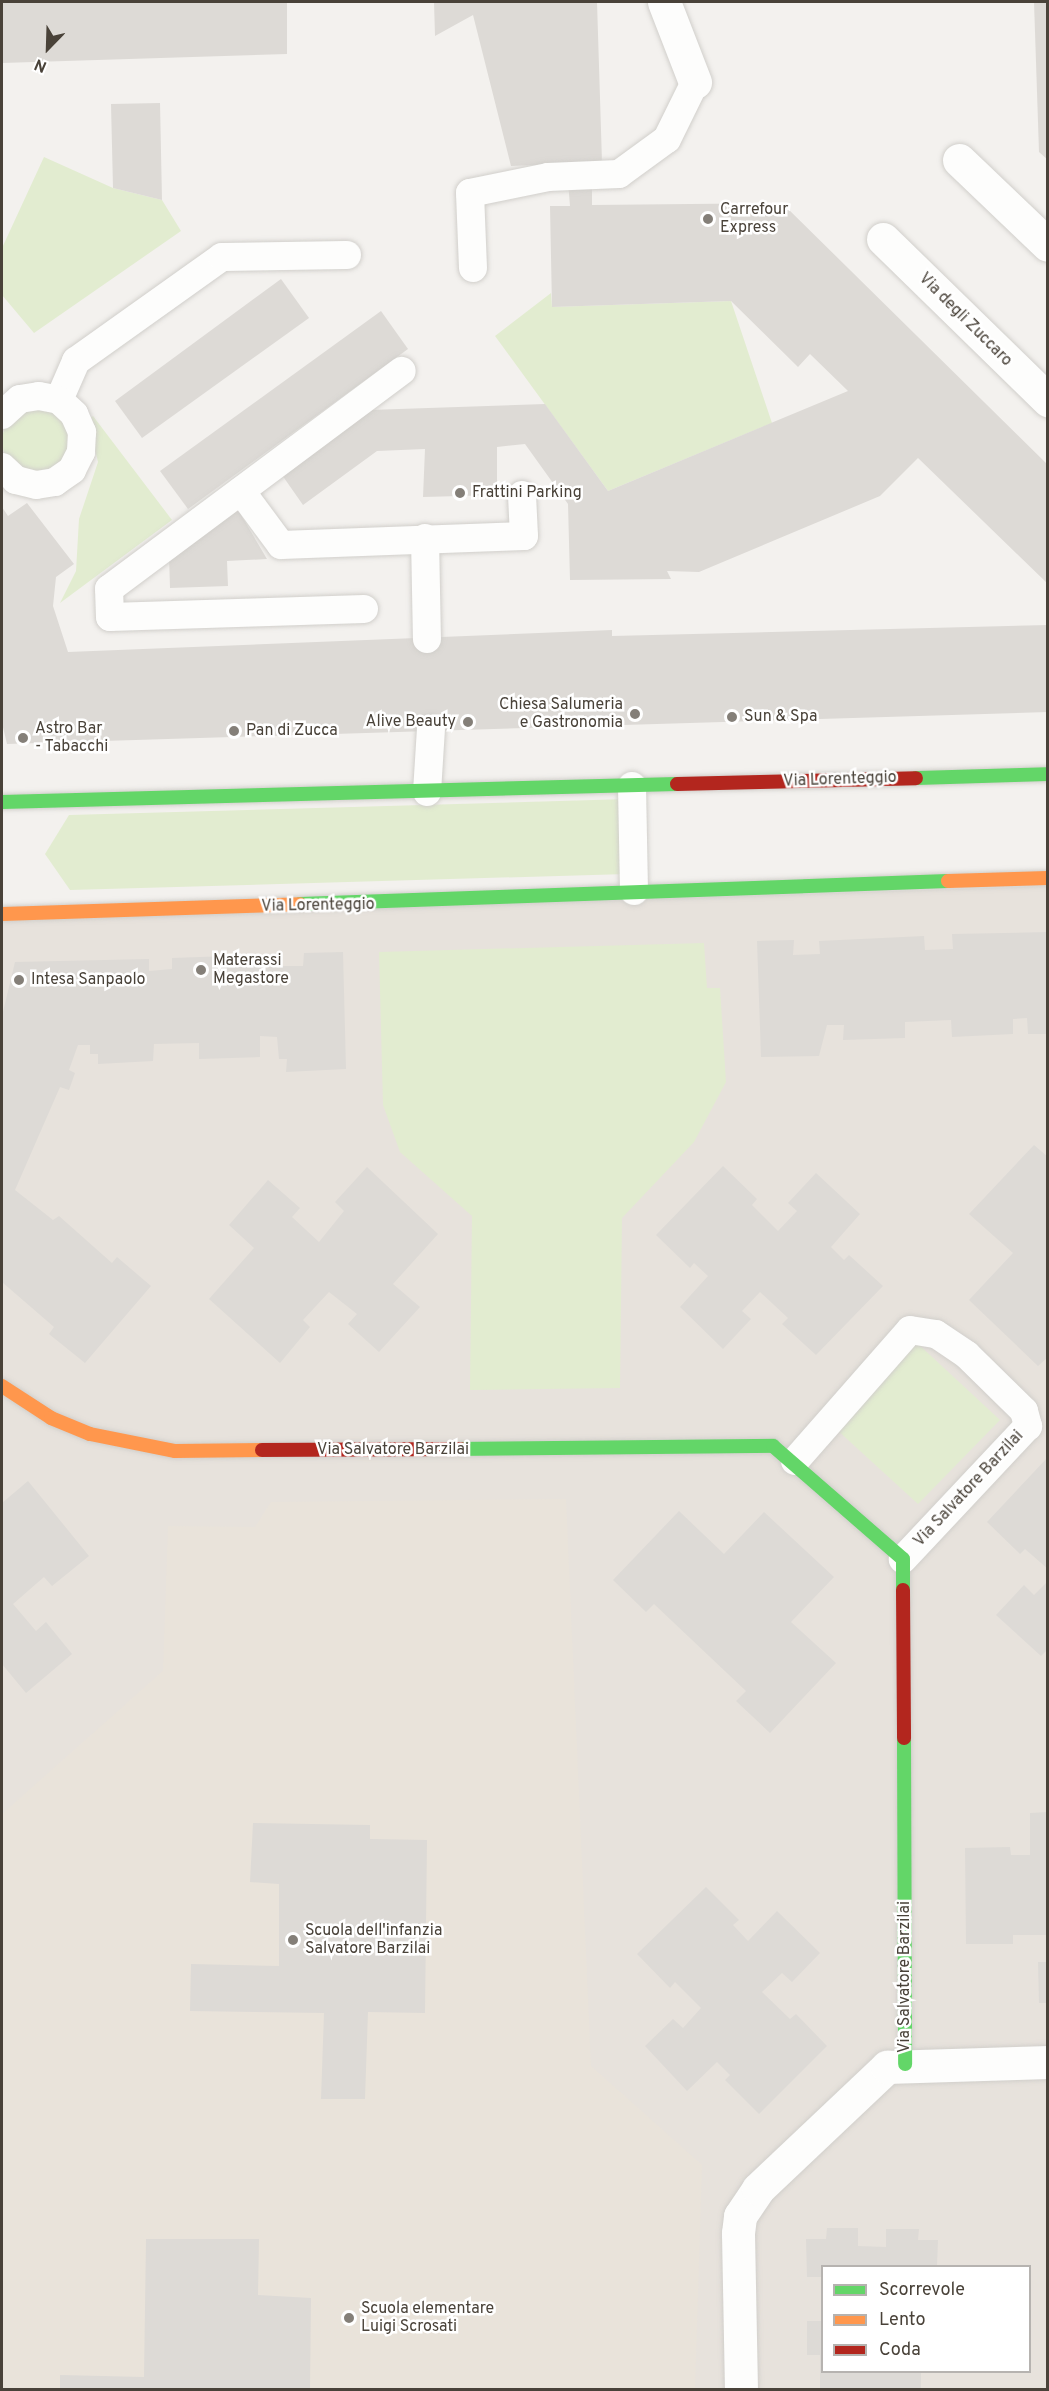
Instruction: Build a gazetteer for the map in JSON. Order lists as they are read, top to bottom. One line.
{"streets":{"main road":["Via Lorenteggio","Via Salvatore Barzilai"],"street":["Via degli Zuccaro"]},"places":["Carrefour Express","Frattini Parking","Chiesa Salumeria e Gastronomia","Sun & Spa","Alive Beauty","Pan di Zucca","Astro Bar - Tabacchi","Materassi Megastore","Intesa Sanpaolo","Scuola dell'infanzia Salvatore Barzilai","Scuola elementare Luigi Scrosati"],"legend":["Scorrevole","Lento","Coda"],"north":"bottom left"}
